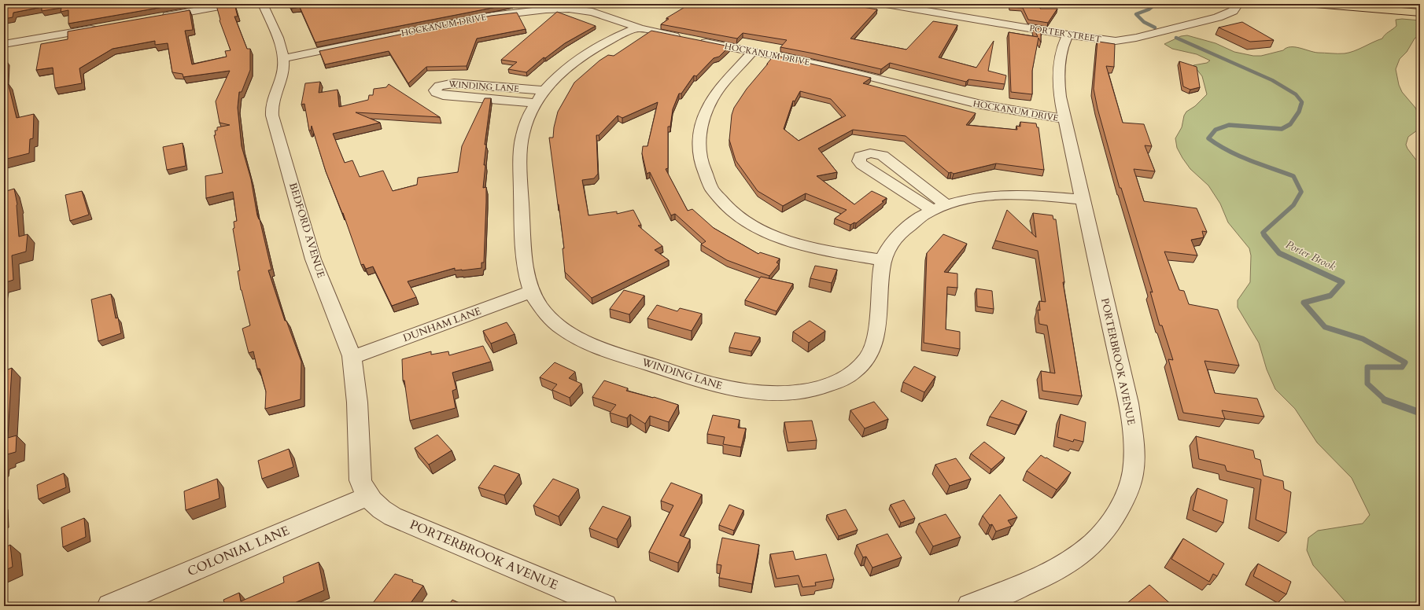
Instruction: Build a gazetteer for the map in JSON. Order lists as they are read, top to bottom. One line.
{"streets":{"street":["HOCKANUM DRIVE","PORTER STREET","WINDING LANE","BEDFORD AVENUE","DUNHAM LANE","PORTERBROOK AVENUE","COLONIAL LANE"]},"crossings":[["HOCKANUM DRIVE","WINDING LANE"],["HOCKANUM DRIVE","BEDFORD AVENUE"],["HOCKANUM DRIVE","PORTERBROOK AVENUE"],["PORTER STREET","PORTERBROOK AVENUE"],["WINDING LANE","DUNHAM LANE"],["WINDING LANE","PORTERBROOK AVENUE"],["BEDFORD AVENUE","DUNHAM LANE"],["BEDFORD AVENUE","PORTERBROOK AVENUE"],["BEDFORD AVENUE","COLONIAL LANE"],["PORTERBROOK AVENUE","COLONIAL LANE"]],"water":["Porter Brook"]}
